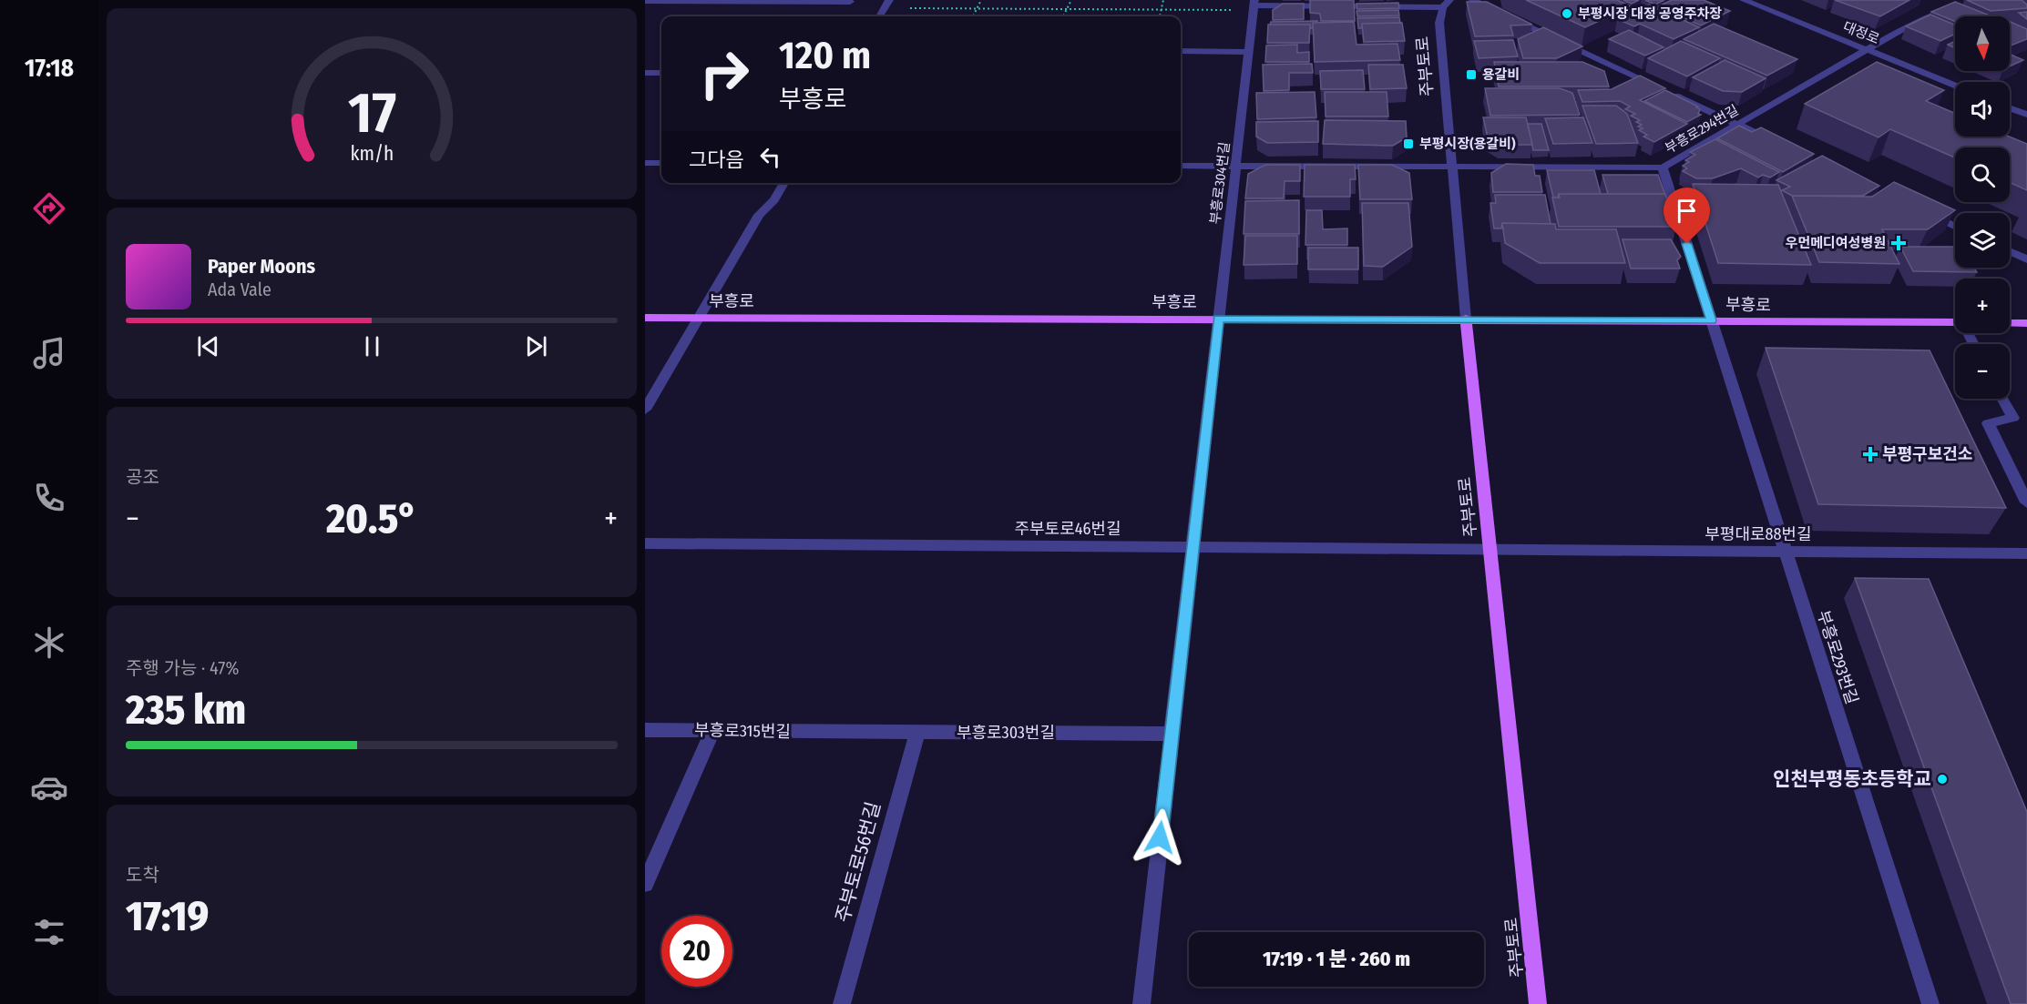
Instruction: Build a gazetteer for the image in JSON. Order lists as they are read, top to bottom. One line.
{"streets":{"main road":["주부토로","부흥로"],"street":["대정로","부흥로294번길","부흥로304번길","주부토로46번길","부평대로88번길","부흥로293번길","부흥로315번길","부흥로303번길","주부토로56번길"]},"crossings":[["대정로","부흥로294번길"],["주부토로","부흥로304번길"],["주부토로","부흥로"],["주부토로","주부토로46번길"],["주부토로","부평대로88번길"],["부흥로294번길","부흥로"],["부흥로294번길","부흥로293번길"],["부흥로304번길","부흥로"],["부흥로","부흥로293번길"],["주부토로46번길","부평대로88번길"],["부평대로88번길","부흥로293번길"],["부흥로315번길","부흥로303번길"],["부흥로303번길","주부토로56번길"]],"places":{"other":["부평시장 대정 공영주차장","인천부평동초등학교"],"transit":["용갈비","부평시장(용갈비)"],"health":["우먼메디여성병원","부평구보건소"]},"north":"bottom","page":{"tabs":"17:18","map_buttons":["+","−"],"turn":["120 m","부흥로"],"then":"그다음","song":["Paper Moons","Ada Vale"],"tile":["공조",["주행 가능 · 47%","235 km"],["도착","17:19"]],"heat":["−","20.5°","+"],"limit":"20","trip":"17:19 · 1 분 · 260 m","gauge":["17","km/h"]}}
